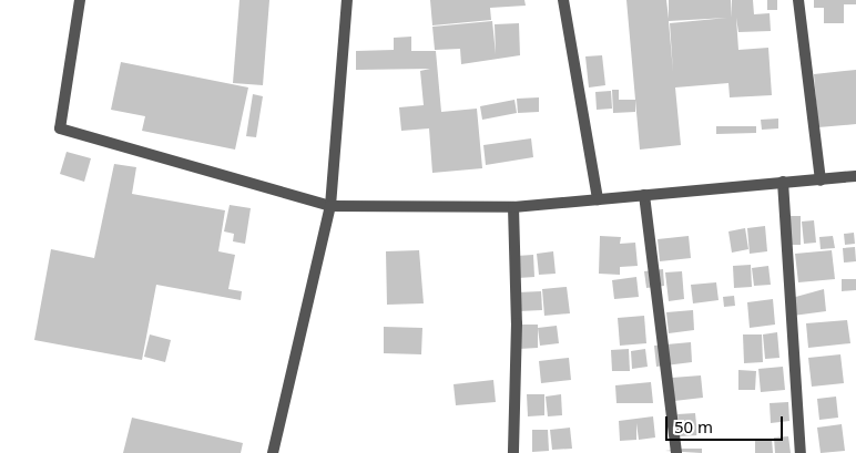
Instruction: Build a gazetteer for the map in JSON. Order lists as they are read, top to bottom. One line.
{"scale_bar":"50 m"}
